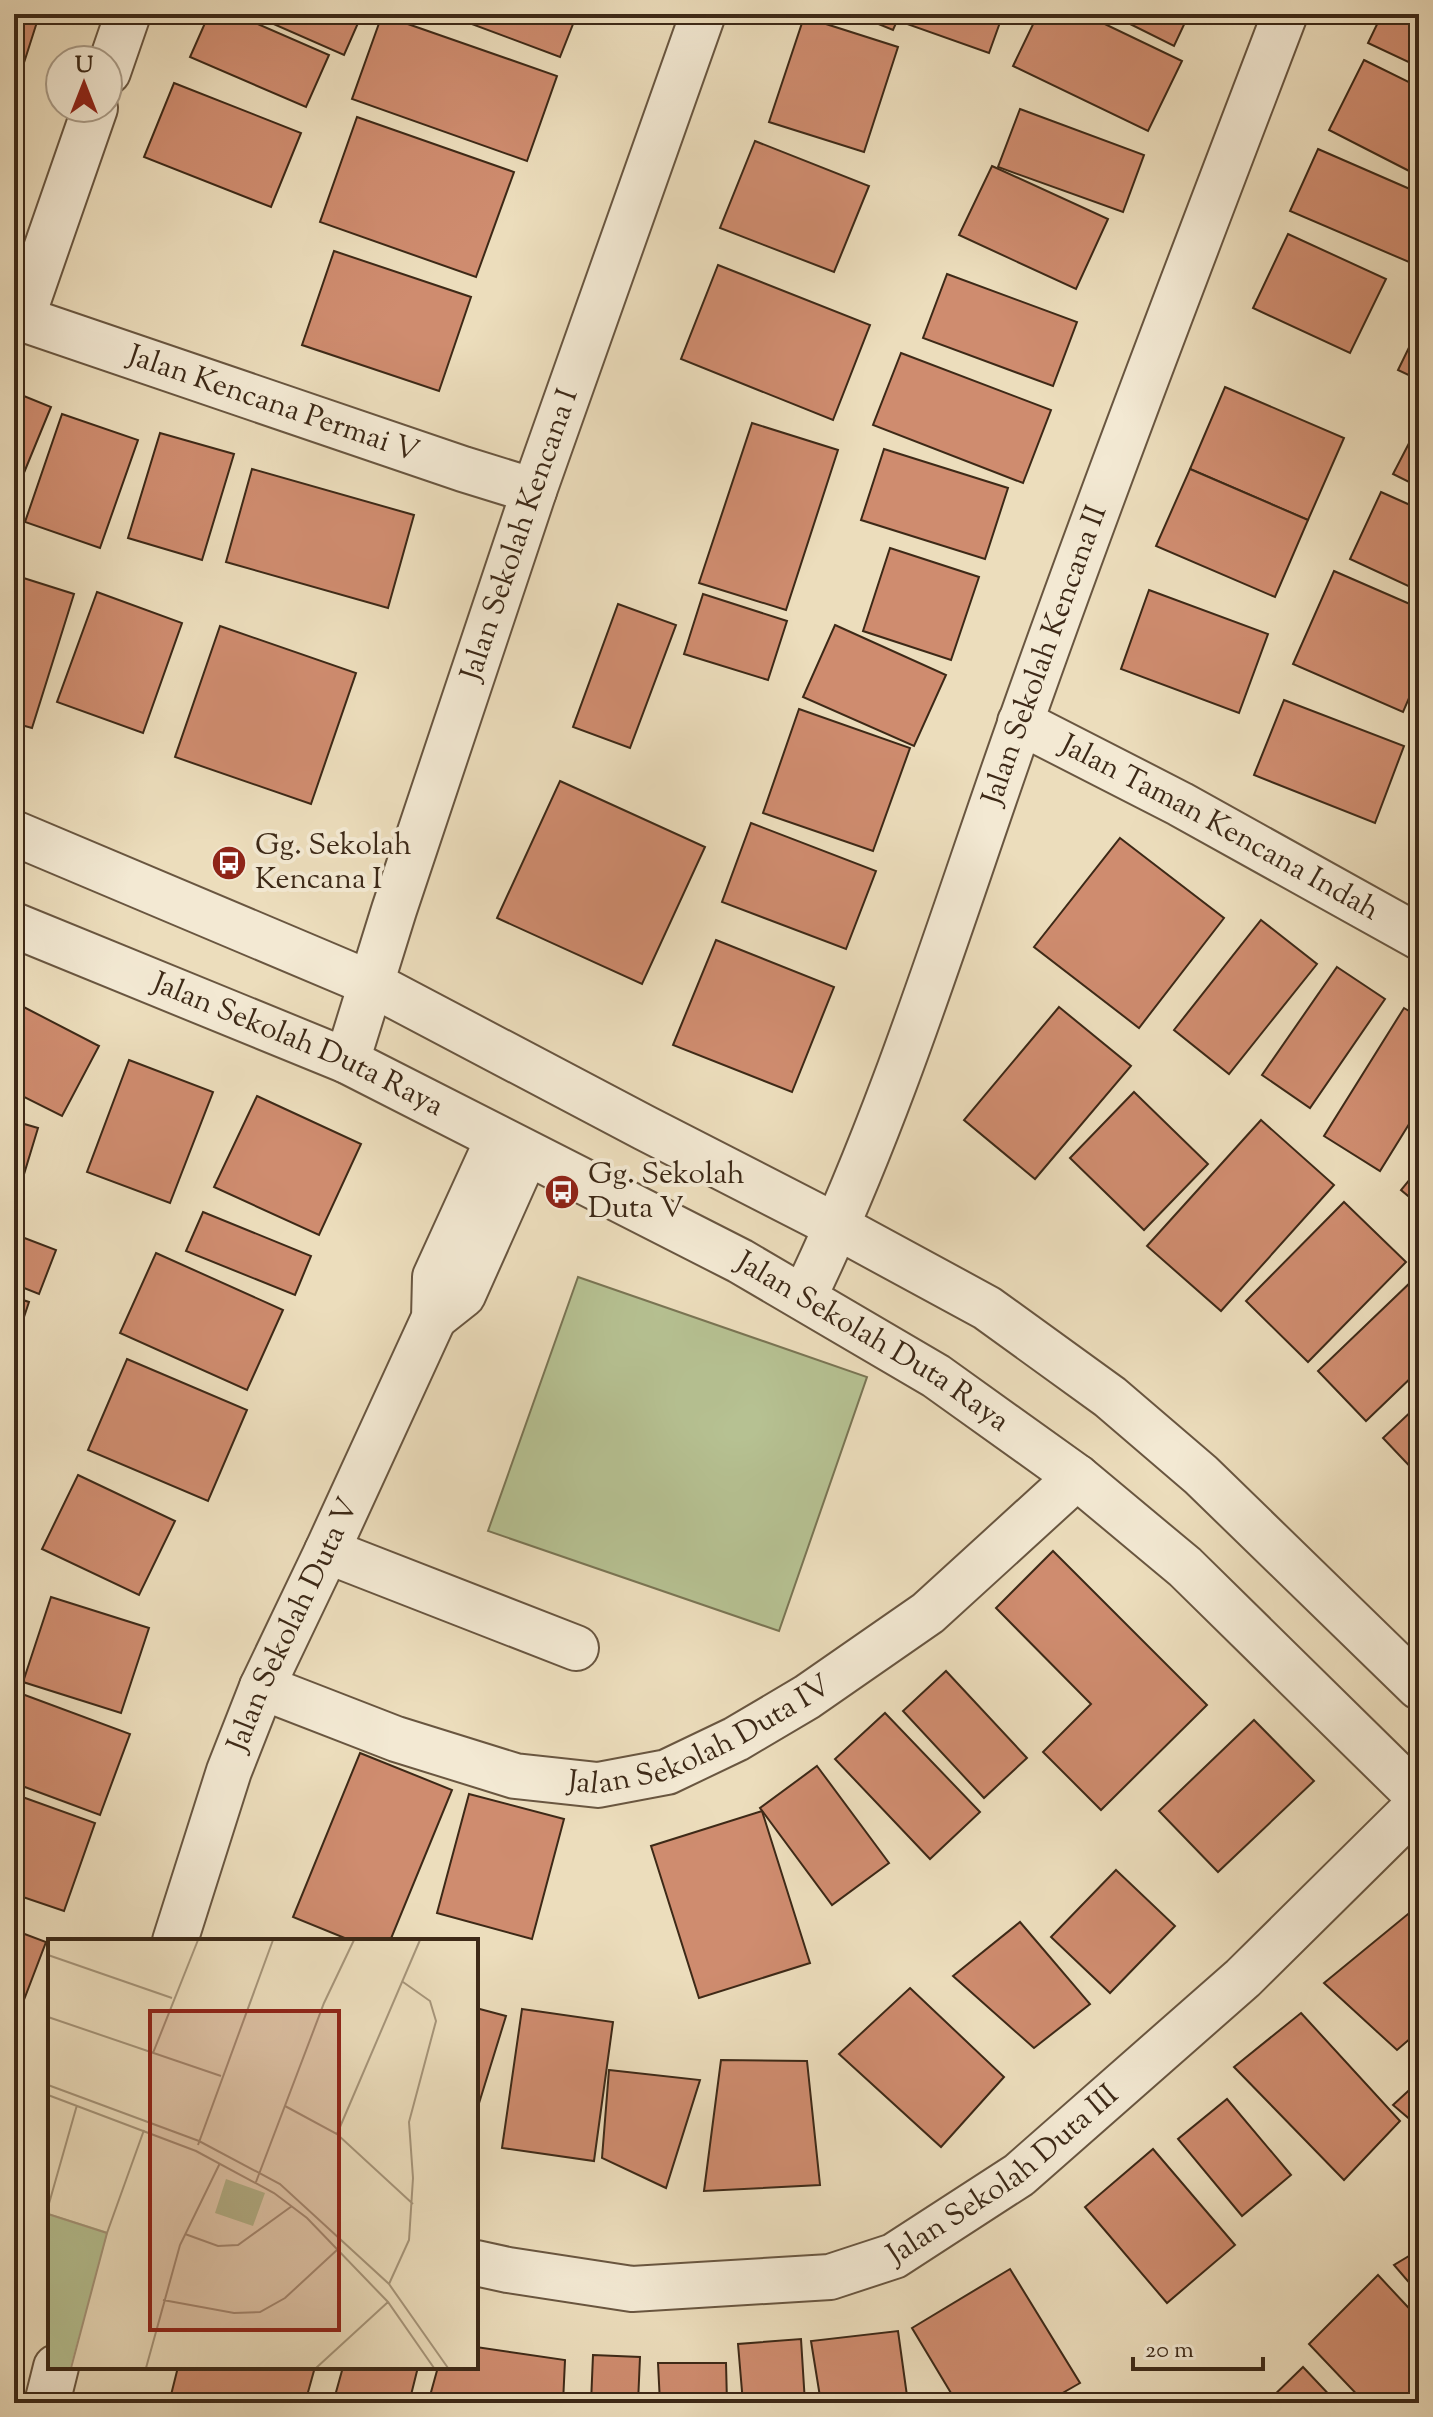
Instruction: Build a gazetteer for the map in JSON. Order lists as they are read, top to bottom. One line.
{"streets":{"street":["Jalan Kencana Permai V","Jalan Sekolah Kencana I","Jalan Sekolah Kencana II","Jalan Taman Kencana Indah","Jalan Sekolah Duta Raya","Jalan Sekolah Duta V","Jalan Sekolah Duta IV","Jalan Sekolah Duta III"]},"crossings":[["Jalan Kencana Permai V","Jalan Sekolah Kencana I"],["Jalan Sekolah Kencana I","Jalan Sekolah Duta Raya"],["Jalan Sekolah Kencana II","Jalan Taman Kencana Indah"],["Jalan Sekolah Kencana II","Jalan Sekolah Duta Raya"],["Jalan Sekolah Duta Raya","Jalan Sekolah Duta V"],["Jalan Sekolah Duta Raya","Jalan Sekolah Duta IV"],["Jalan Sekolah Duta V","Jalan Sekolah Duta IV"]],"places":{"bus stop":["Gg. Sekolah Kencana I","Gg. Sekolah Duta V"]},"scale_bar":"20 m","north":"top"}
